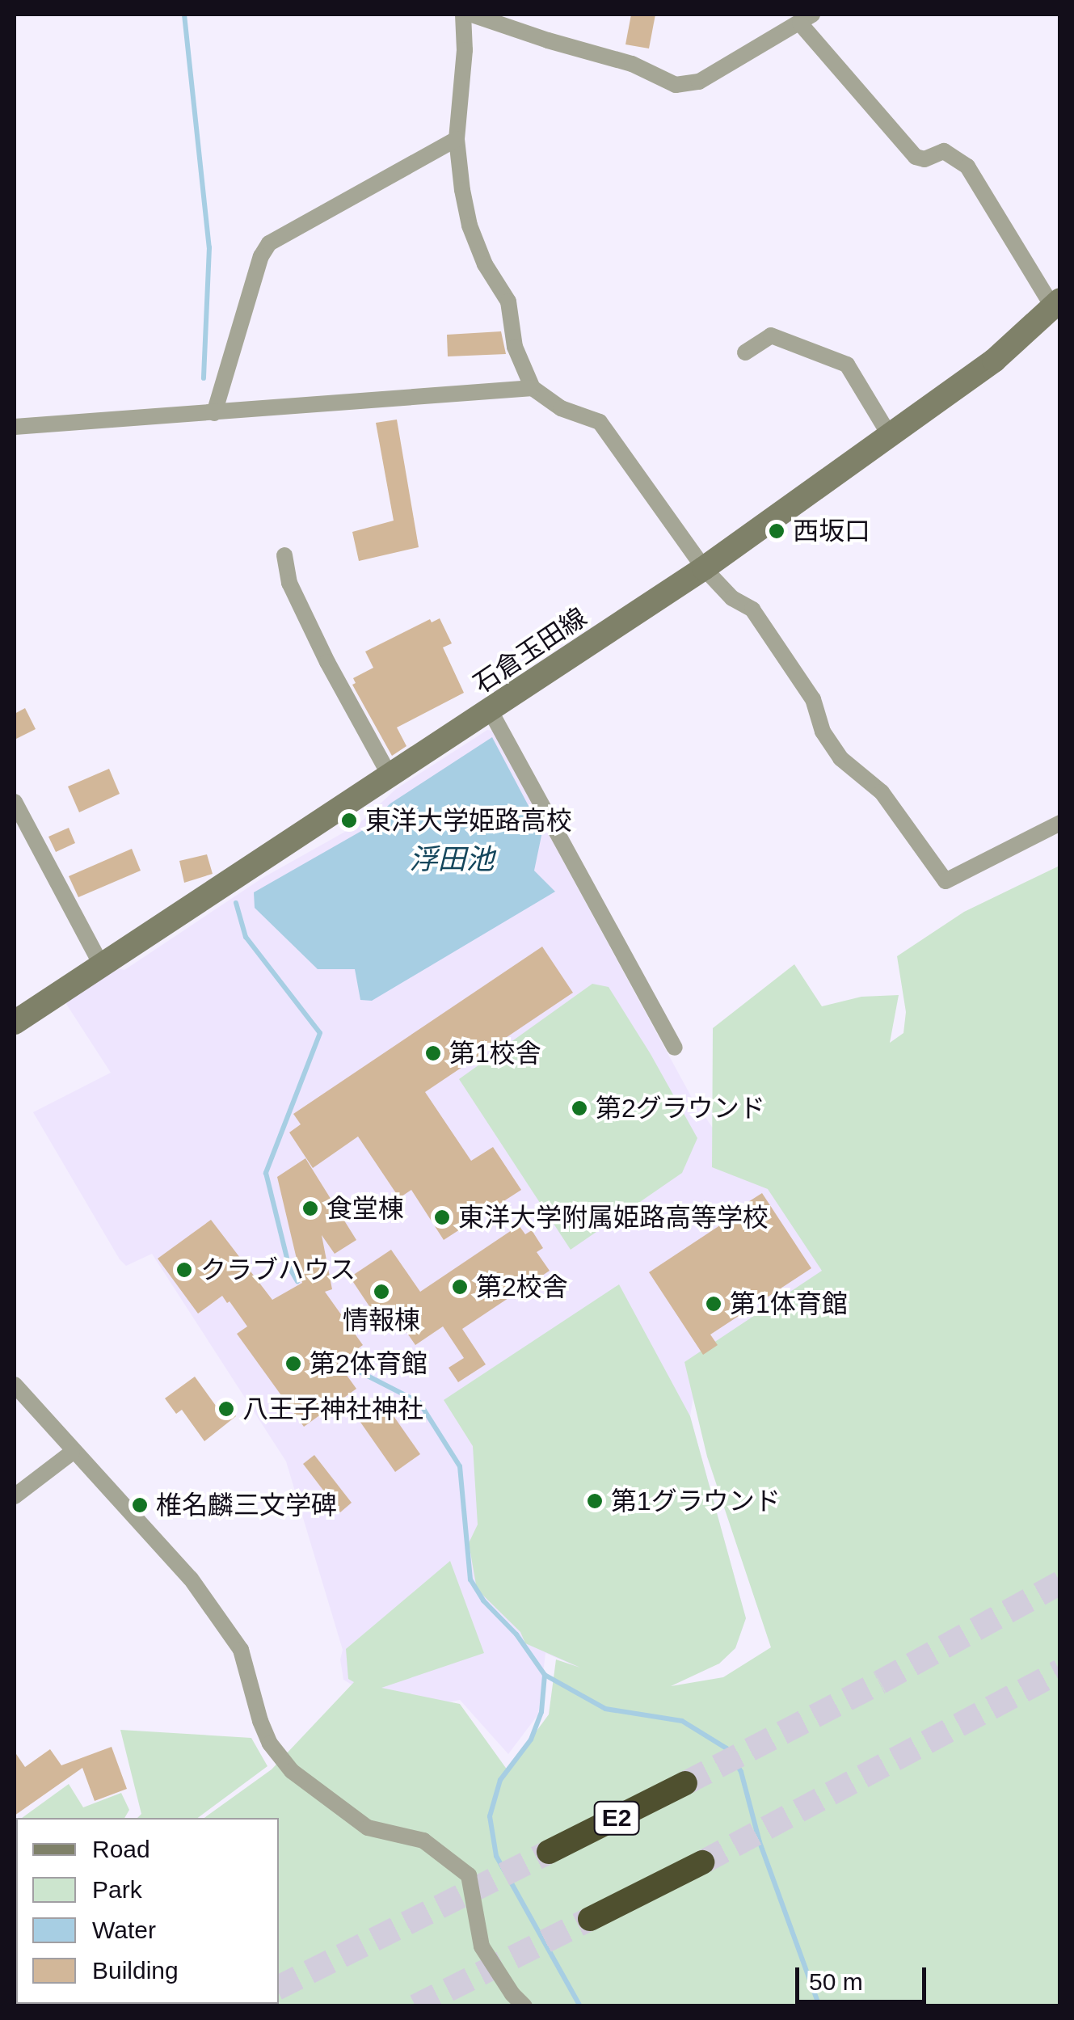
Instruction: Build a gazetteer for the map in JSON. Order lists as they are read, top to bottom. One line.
{"streets":{"highway":["E2"],"main road":["石倉玉田線"]},"water":["浮田池"],"places":["西坂口","東洋大学姫路高校","第1校舎","第2グラウンド","食堂棟","東洋大学附属姫路高等学校","クラブハウス","第2校舎","情報棟","第1体育館","第2体育館","八王子神社神社","第1グラウンド","椎名麟三文学碑"],"legend":["Road","Park","Water","Building"],"scale_bar":"50 m"}
